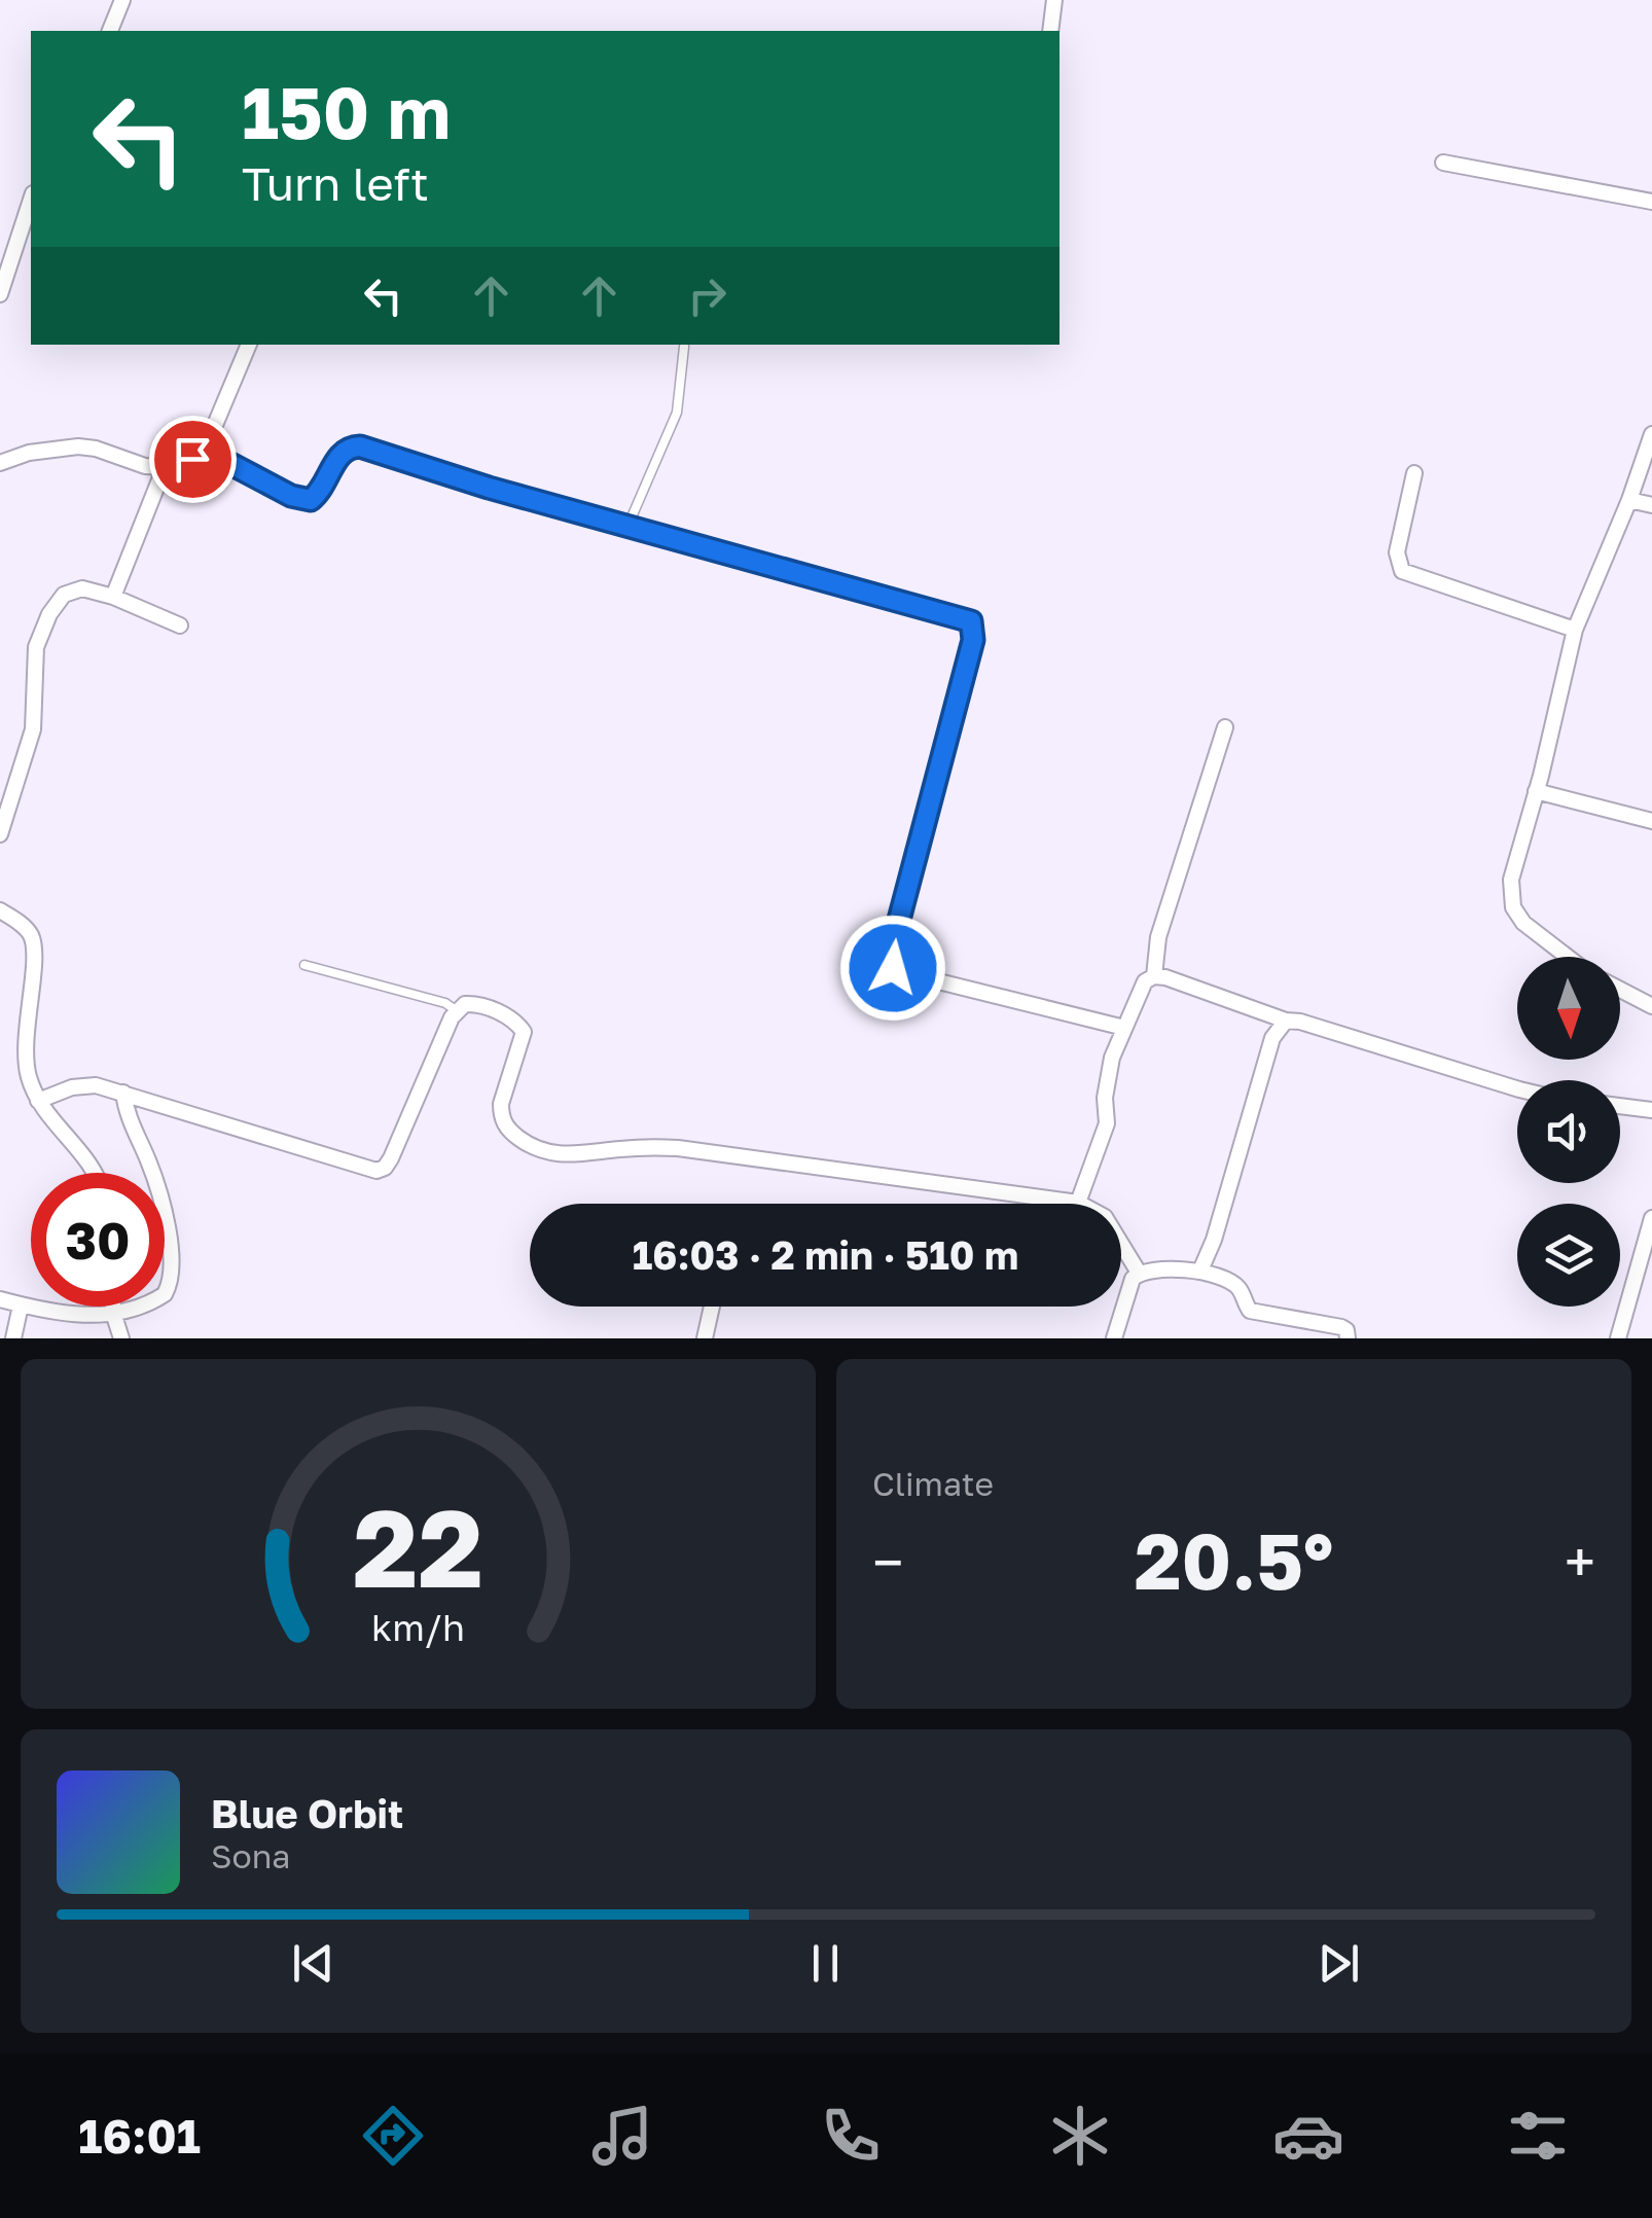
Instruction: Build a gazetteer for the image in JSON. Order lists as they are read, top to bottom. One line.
{"north":"bottom","page":{"turn":["150 m","Turn left"],"limit":"30","trip":"16:03 · 2 min · 510 m","tile":"Climate","heat":["−","20.5°","+"],"song":["Blue Orbit","Sona"],"tabs":"16:01","gauge":["22","km/h"]}}
